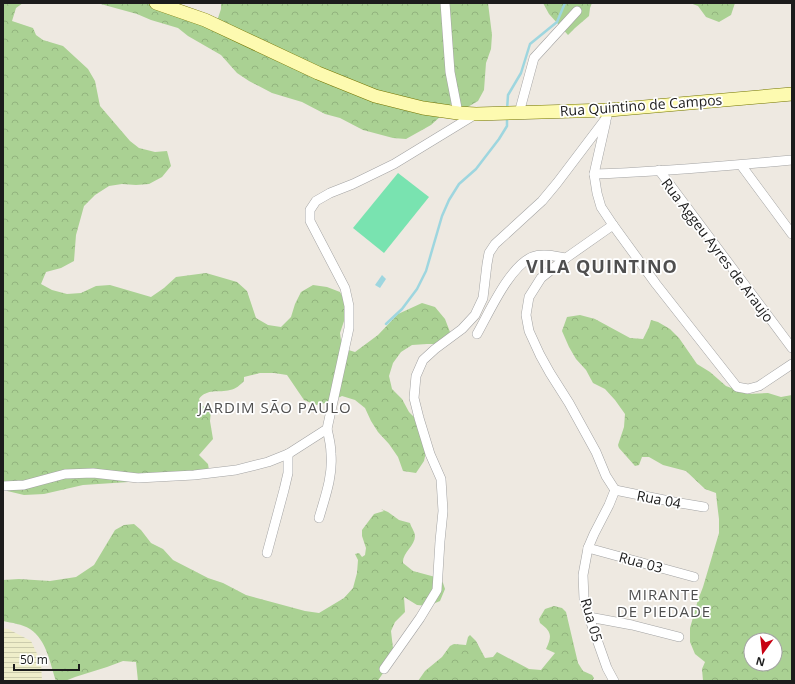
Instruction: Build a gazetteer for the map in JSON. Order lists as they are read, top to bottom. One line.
{"streets":{"main road":["Rua Quintino de Campos"],"street":["Rua Aggeu Ayres de Araujo","Rua 04","Rua 03","Rua 05"]},"crossings":[["Rua 04","Rua 05"],["Rua 03","Rua 05"]],"districts":["VILA QUINTINO","JARDIM SÃO PAULO","MIRANTE DE PIEDADE"],"scale_bar":"50 m","north":"bottom"}
